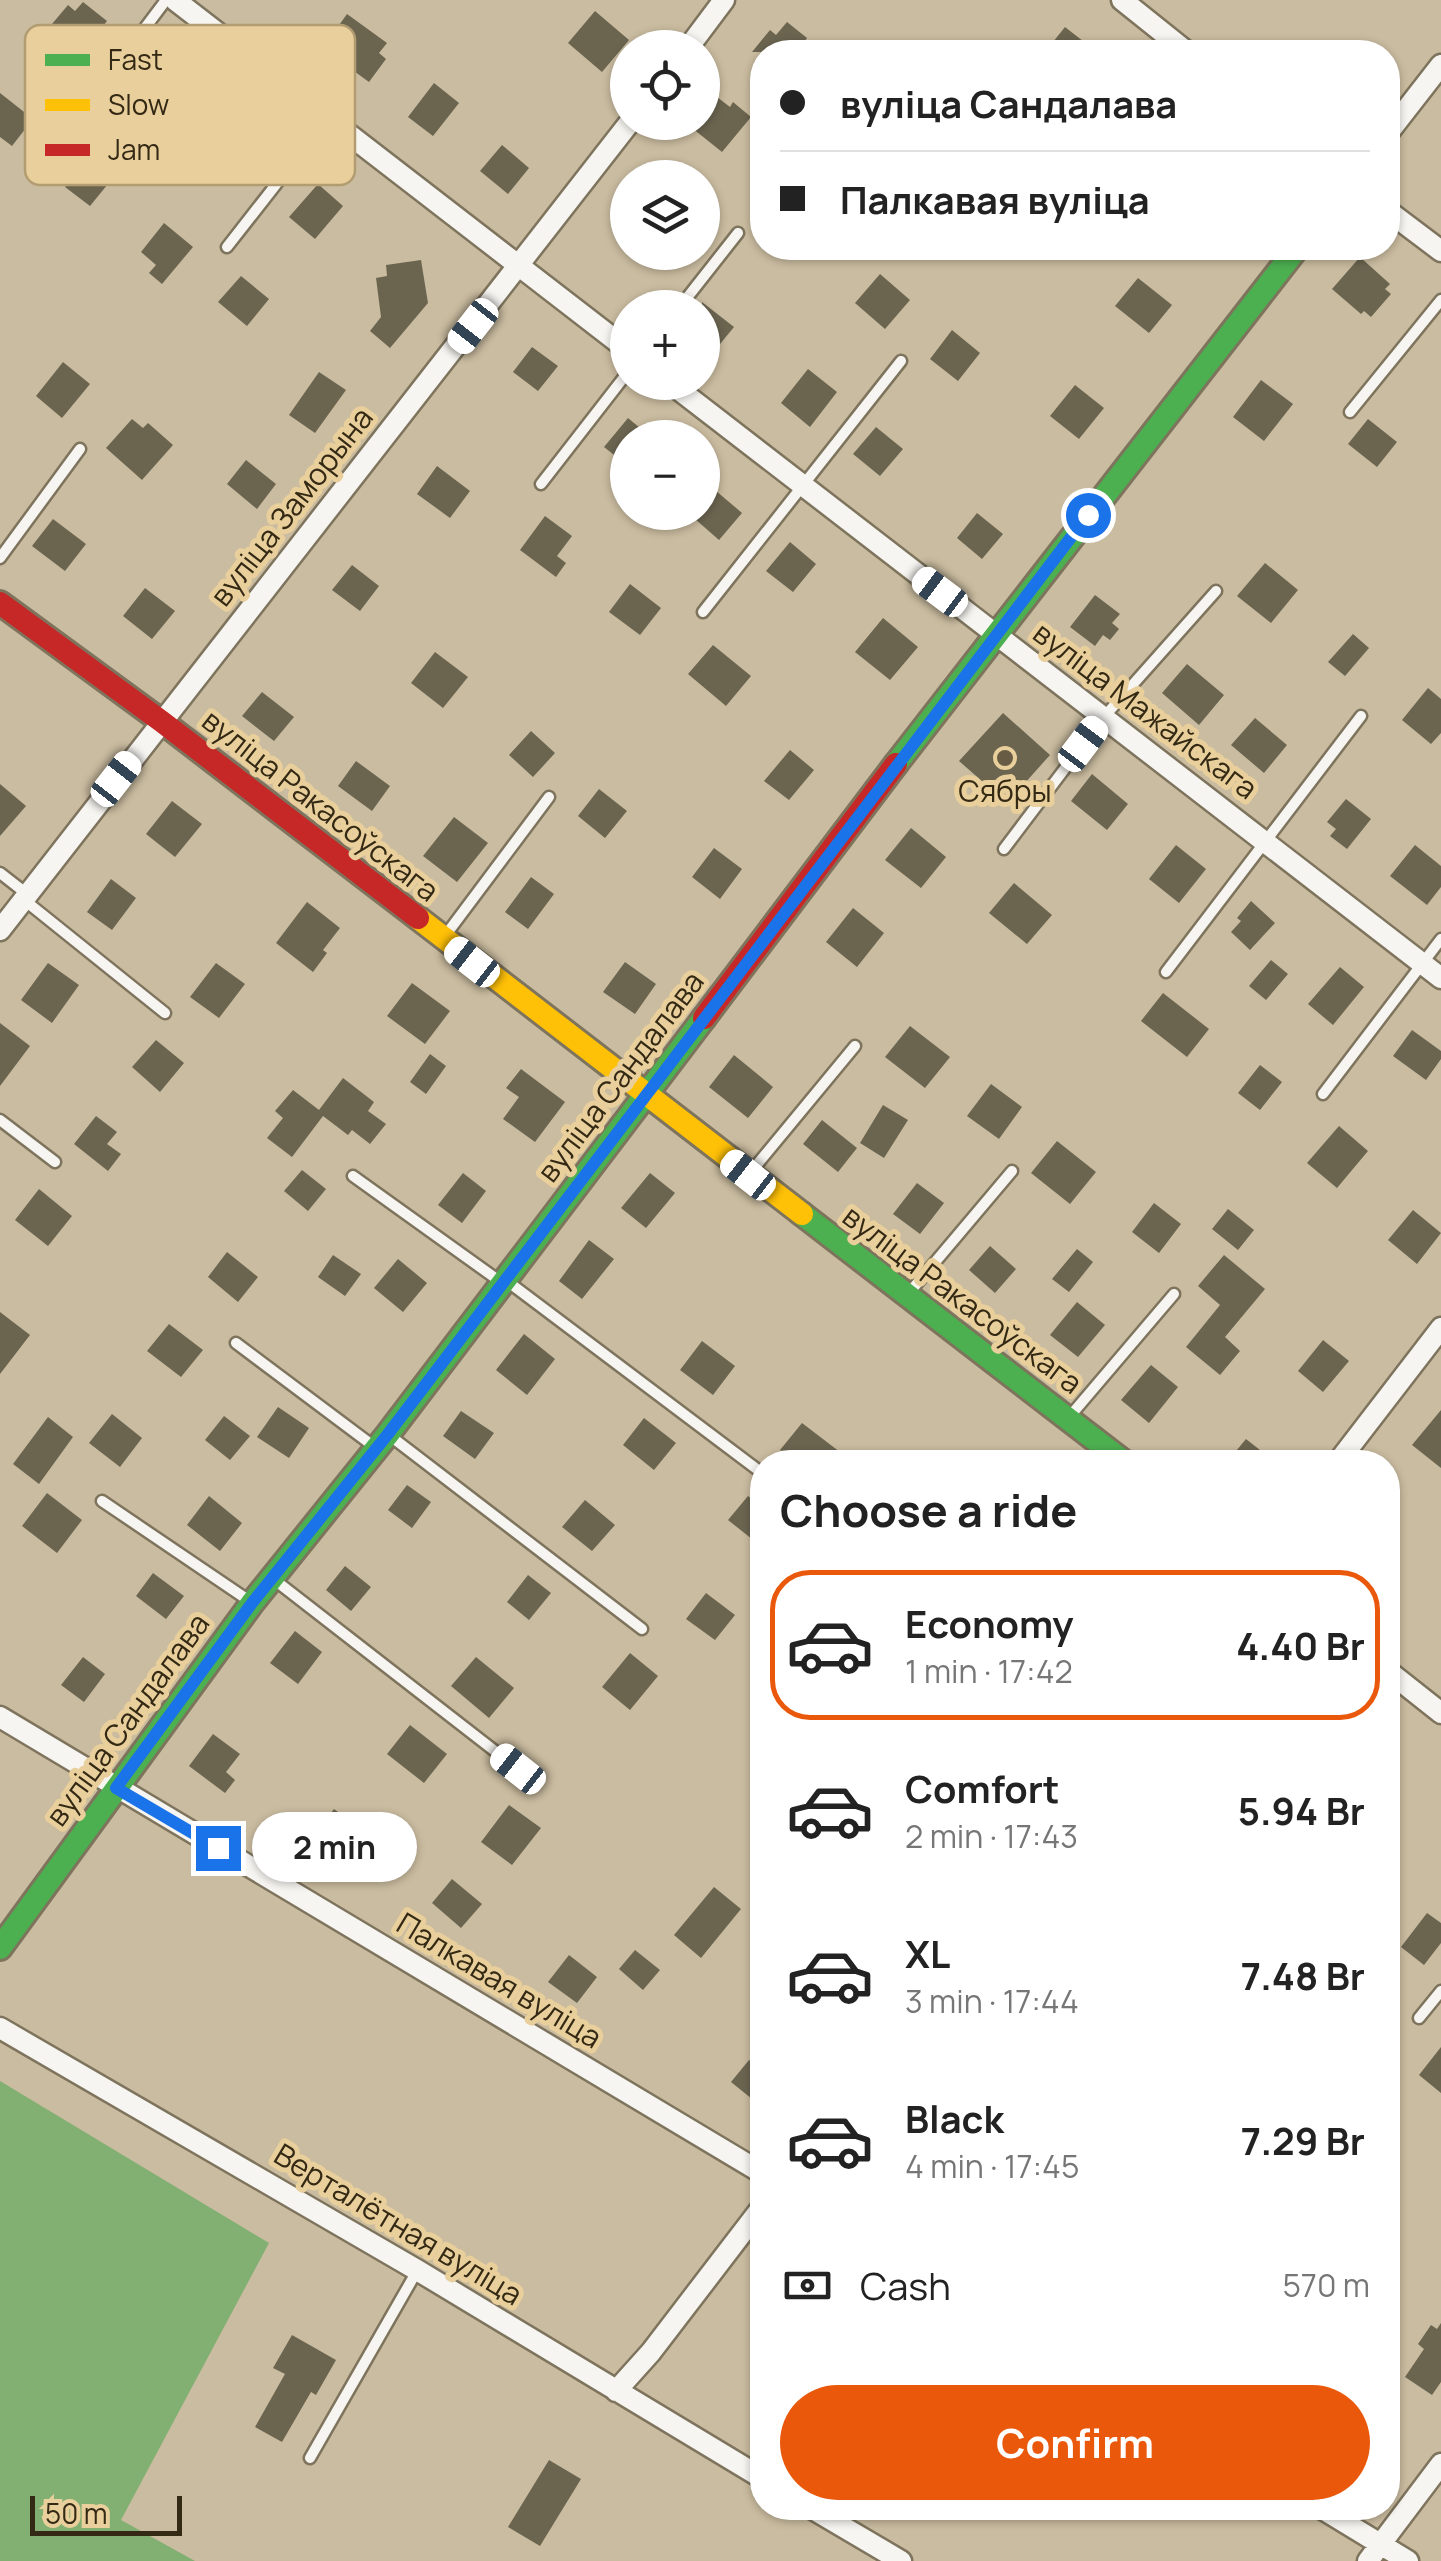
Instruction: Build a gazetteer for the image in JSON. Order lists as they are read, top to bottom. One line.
{"streets":{"street":["вуліца Заморына","вуліца Мажайскага","вуліца Ракасоўскага","вуліца Сандалава","Палкавая вуліца","Верталётная вуліца"]},"crossings":[["вуліца Заморына","вуліца Ракасоўскага"],["вуліца Мажайскага","вуліца Сандалава"],["вуліца Ракасоўскага","вуліца Сандалава"],["вуліца Сандалава","Палкавая вуліца"]],"places":["Сябры"],"legend":["Fast","Slow","Jam"],"scale_bar":"50 m","page":{"map_buttons":["+","−"],"banner":["вуліца Сандалава","Палкавая вуліца"],"heading":"Choose a ride","list":[{"name":"Economy","note":"1 min · 17:42","value":"4.40 Br"},{"name":"Comfort","note":"2 min · 17:43","value":"5.94 Br"},{"name":"XL","note":"3 min · 17:44","value":"7.48 Br"},{"name":"Black","note":"4 min · 17:45","value":"7.29 Br"}],"bubble":"2 min","pay":["Cash","570 m"],"buttons":"Confirm","scale":"50 m"}}
